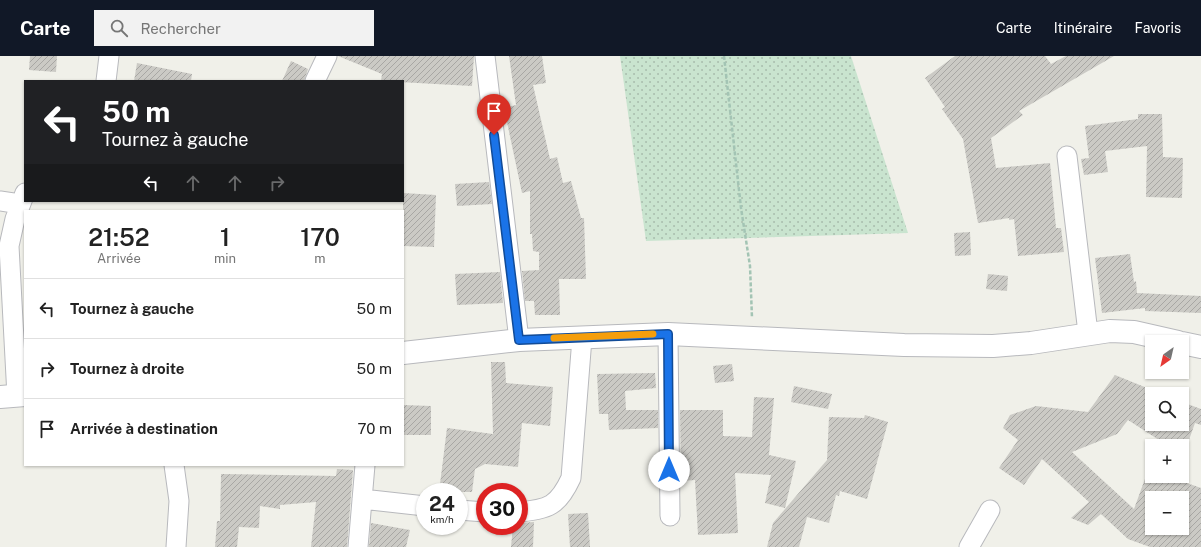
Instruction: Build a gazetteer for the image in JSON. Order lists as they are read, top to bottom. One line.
{"north":"bottom left","page":{"header":"Carte","search":"Rechercher","nav":["Carte","Itinéraire","Favoris"],"turn":["50 m","Tournez à gauche"],"eta":["21:52","Arrivée","1","min","170","m"],"list":[{"name":"Tournez à gauche","value":"50 m"},{"name":"Tournez à droite","value":"50 m"},{"name":"Arrivée à destination","value":"70 m"}],"map_buttons":["+","−"],"speed":"24 km/h","limit":"30"}}
